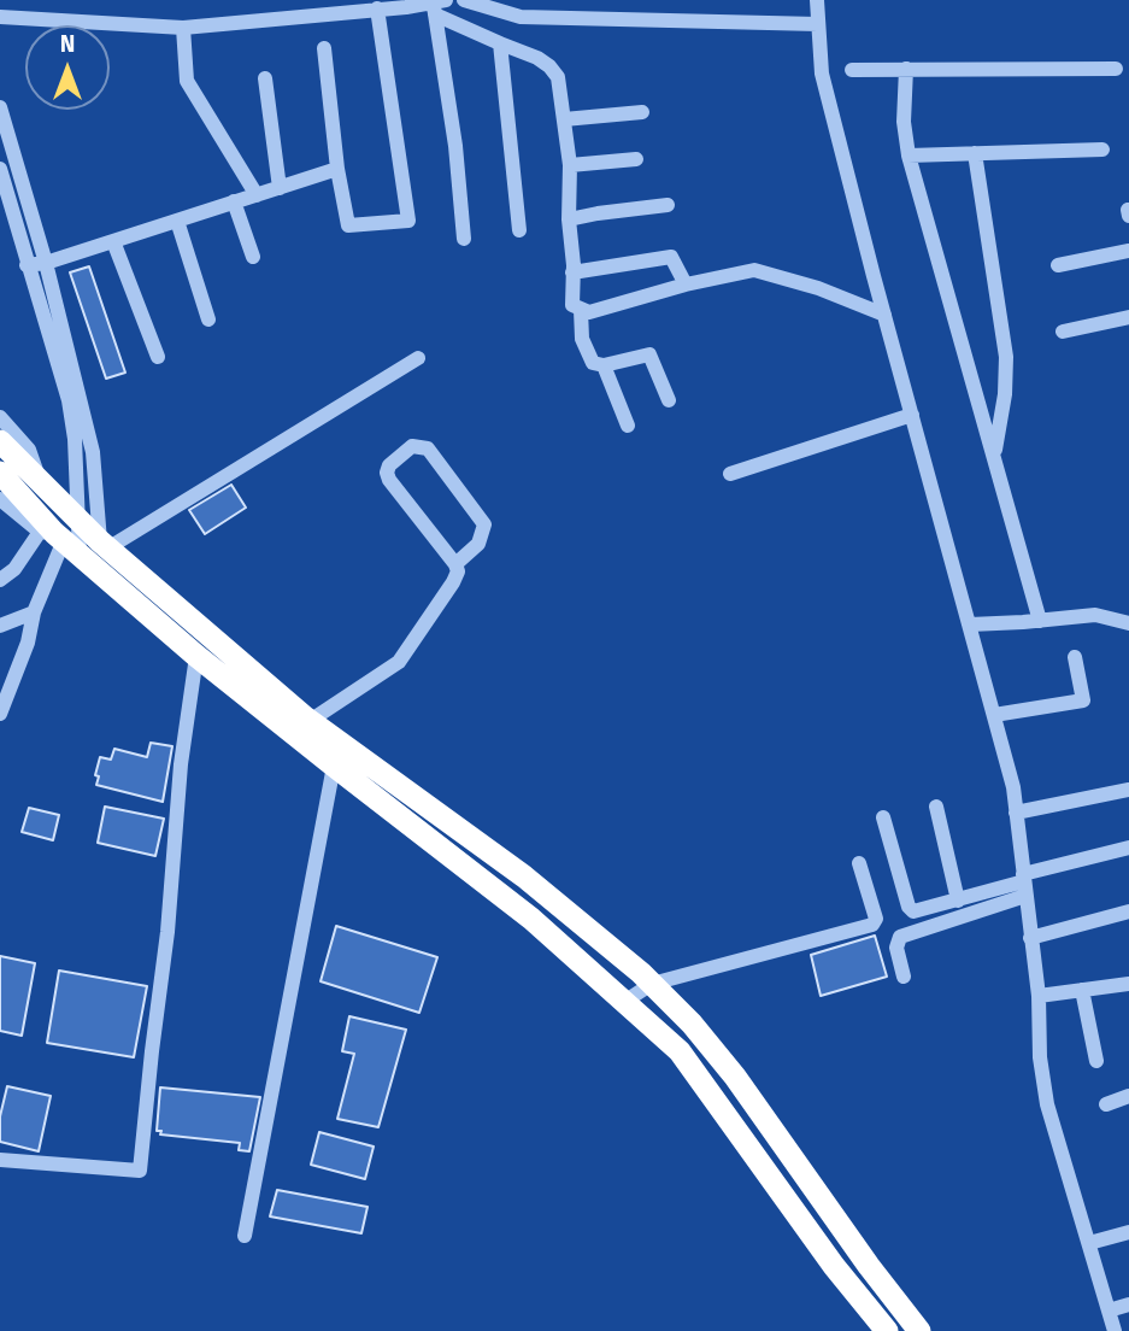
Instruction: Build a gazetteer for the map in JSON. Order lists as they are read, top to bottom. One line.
{"north":"top"}
